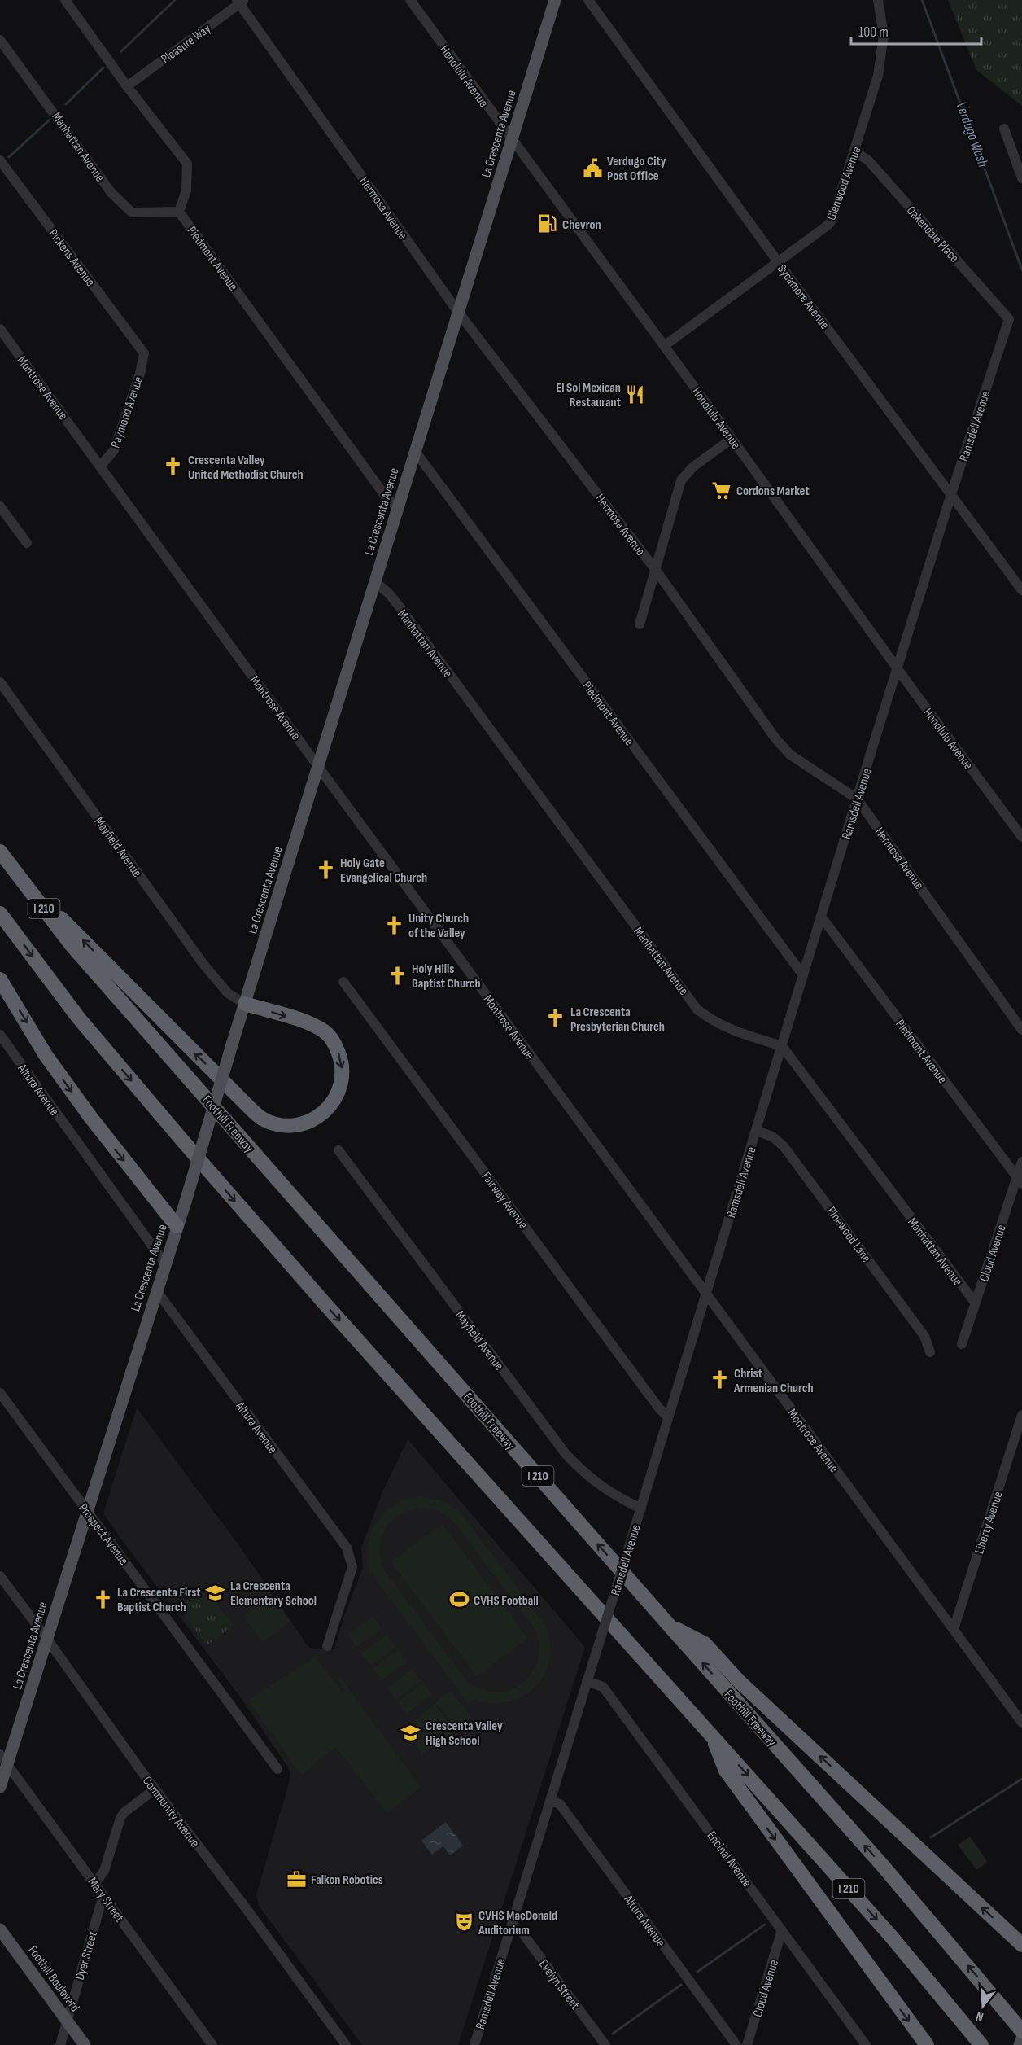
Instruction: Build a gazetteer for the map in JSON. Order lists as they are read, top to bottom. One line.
{"streets":{"highway":["I 210","Foothill Freeway"],"main road":["La Crescenta Avenue","Foothill Boulevard"],"street":["Pleasure Way","Honolulu Avenue","Manhattan Avenue","Glenwood Avenue","Hermosa Avenue","Oakendale Place","Pickens Avenue","Piedmont Avenue","Sycamore Avenue","Montrose Avenue","Raymond Avenue","Ramsdell Avenue","Mayfield Avenue","Altura Avenue","Fairway Avenue","Pinewood Lane","Cloud Avenue","Liberty Avenue","Prospect Avenue","Community Avenue","Encinal Avenue","Mary Street","Dyer Street","Evelyn Street"]},"crossings":[["Pleasure Way","Hermosa Avenue"],["Pleasure Way","Piedmont Avenue"],["Honolulu Avenue","La Crescenta Avenue"],["Honolulu Avenue","Glenwood Avenue"],["Honolulu Avenue","Ramsdell Avenue"],["La Crescenta Avenue","Manhattan Avenue"],["La Crescenta Avenue","Hermosa Avenue"],["La Crescenta Avenue","Piedmont Avenue"],["La Crescenta Avenue","Montrose Avenue"],["La Crescenta Avenue","Mayfield Avenue"],["La Crescenta Avenue","Altura Avenue"],["La Crescenta Avenue","Prospect Avenue"],["La Crescenta Avenue","Community Avenue"],["La Crescenta Avenue","Mary Street"],["Manhattan Avenue","Piedmont Avenue"],["Manhattan Avenue","Ramsdell Avenue"],["Manhattan Avenue","Cloud Avenue"],["Glenwood Avenue","Oakendale Place"],["Glenwood Avenue","Sycamore Avenue"],["Hermosa Avenue","Ramsdell Avenue"],["Oakendale Place","Ramsdell Avenue"],["Pickens Avenue","Raymond Avenue"],["Piedmont Avenue","Ramsdell Avenue"],["Piedmont Avenue","Cloud Avenue"],["Sycamore Avenue","Ramsdell Avenue"],["Montrose Avenue","Raymond Avenue"],["Montrose Avenue","Ramsdell Avenue"],["Montrose Avenue","Liberty Avenue"],["Ramsdell Avenue","Mayfield Avenue"],["Ramsdell Avenue","Altura Avenue"],["Ramsdell Avenue","Fairway Avenue"],["Ramsdell Avenue","Pinewood Lane"],["Ramsdell Avenue","Encinal Avenue"],["Ramsdell Avenue","Evelyn Street"],["Cloud Avenue","Encinal Avenue"],["Mary Street","Dyer Street"],["Dyer Street","Foothill Boulevard"]],"water":["Verdugo Wash"],"places":{"public building":["Verdugo City Post Office"],"fuel station":["Chevron"],"restaurant":["El Sol Mexican Restaurant"],"church":["Crescenta Valley United Methodist Church","Holy Gate Evangelical Church","Unity Church of the Valley","Holy Hills Baptist Church","La Crescenta Presbyterian Church","Christ Armenian Church","La Crescenta First Baptist Church"],"supermarket":["Cordons Market"],"school or university":["La Crescenta Elementary School","Crescenta Valley High School"],"sports":["CVHS Football"],"office":["Falkon Robotics"],"theatre":["CVHS MacDonald Auditorium"]},"scale_bar":"100 m","north":"bottom"}
